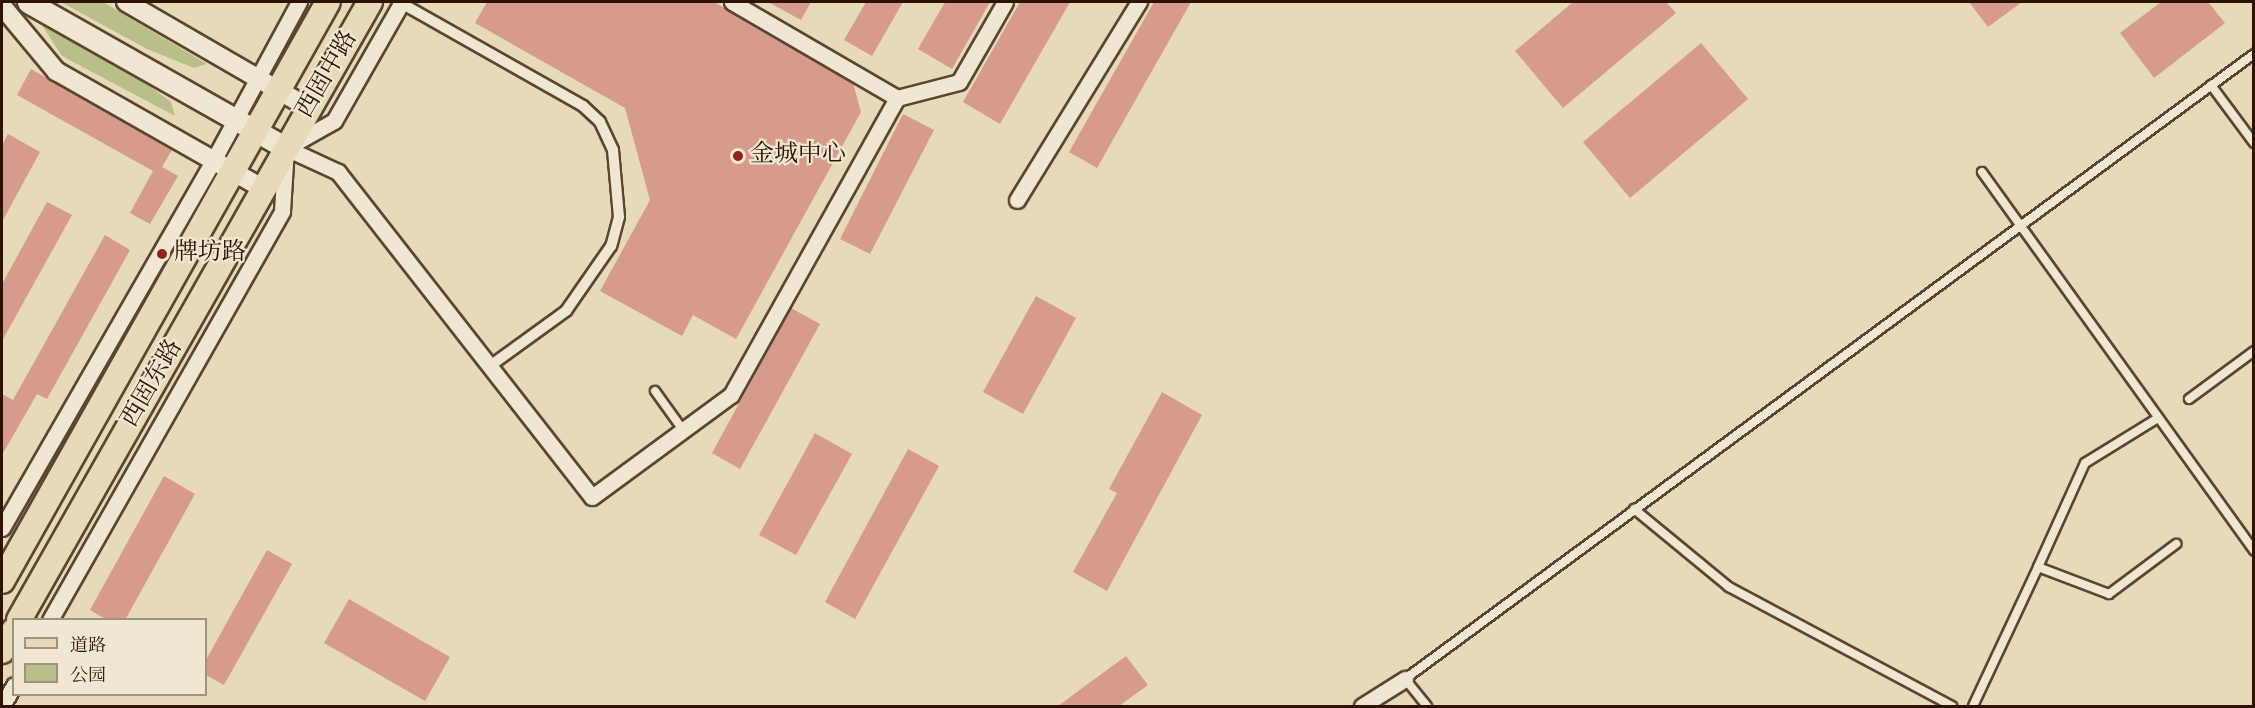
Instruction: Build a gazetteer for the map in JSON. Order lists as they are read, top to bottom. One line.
{"streets":{"main road":["西固中路","西固东路"]},"crossings":[["西固中路","西固东路"]],"places":["金城中心","牌坊路"],"legend":["道路","公园"]}
